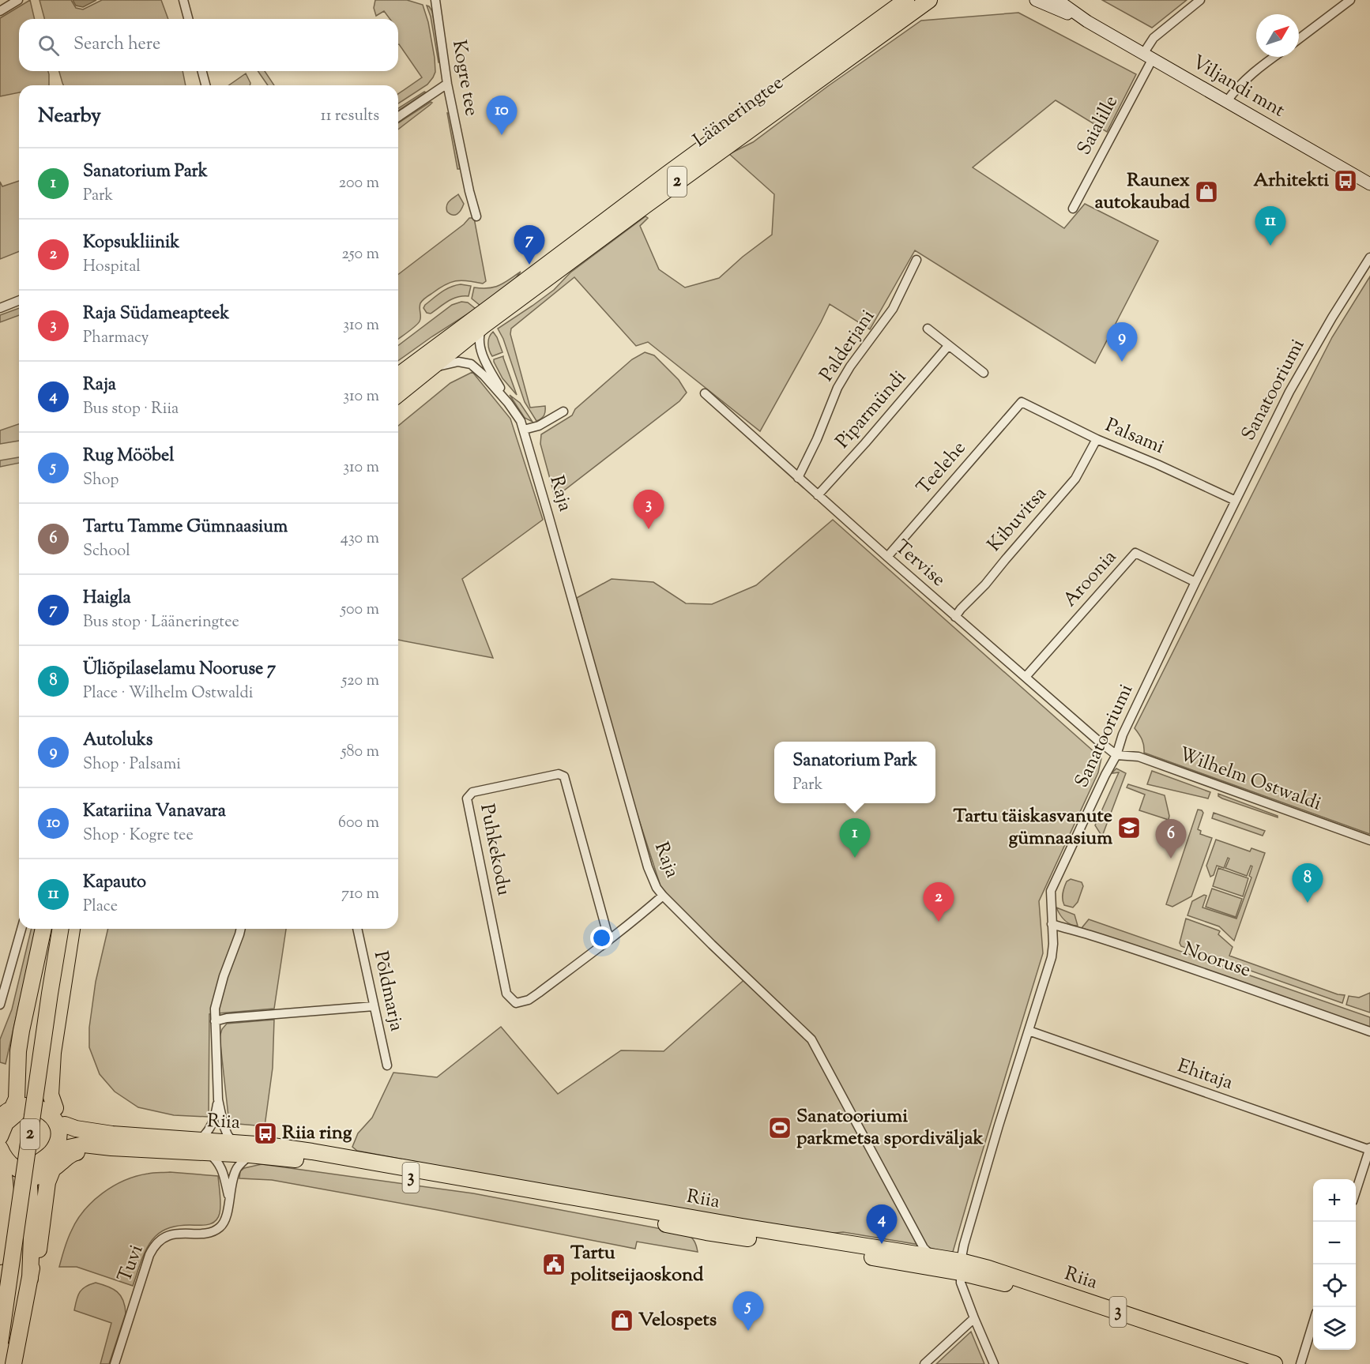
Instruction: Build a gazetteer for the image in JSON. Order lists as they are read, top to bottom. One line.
{"streets":{"highway":["Lääneringtee","2","Riia","3"],"street":["Kogre tee","Viljandi mnt","Saialille","Palderjani","Sanatooriumi","Piparmündi","Palsami","Teelehe","Raja","Kibuvitsa","Tervise","Aroonia","Wilhelm Ostwaldi","Puhkekodu","Nooruse","Põldmarja","Ehitaja","Tuvi"]},"crossings":[["Viljandi mnt","Saialille"],["Lääneringtee","Raja"],["Palderjani","Tervise"],["Sanatooriumi","Palsami"],["Sanatooriumi","Tervise"],["Sanatooriumi","Aroonia"],["Sanatooriumi","Wilhelm Ostwaldi"],["Sanatooriumi","Nooruse"],["Sanatooriumi","Ehitaja"],["Sanatooriumi","Riia"],["Piparmündi","Tervise"],["Palsami","Teelehe"],["Palsami","Kibuvitsa"],["Teelehe","Tervise"],["Raja","Puhkekodu"],["Raja","Riia"],["Kibuvitsa","Tervise"],["Tervise","Aroonia"],["Tervise","Wilhelm Ostwaldi"],["Riia","Tuvi"]],"places":{"bus stop":["Arhitekti","Riia ring"],"shop":["Raunex autokaubad","Velospets"],"school or university":["Tartu täiskasvanute gümnaasium"],"sports":["Sanatooriumi parkmetsa spordiväljak"],"public building":["Tartu politseijaoskond"]},"north":"top right","page":{"search":"Search here","heading":["Nearby","11 results"],"pins":["10","11","7","9","3","1","6","8","2","4","5"],"list":[{"mark":"1","name":"Sanatorium Park","note":"Park","value":"200 m"},{"mark":"2","name":"Kopsukliinik","note":"Hospital","value":"250 m"},{"mark":"3","name":"Raja Südameapteek","note":"Pharmacy","value":"310 m"},{"mark":"4","name":"Raja","note":"Bus stop · Riia","value":"310 m"},{"mark":"5","name":"Rug Mööbel","note":"Shop","value":"310 m"},{"mark":"6","name":"Tartu Tamme Gümnaasium","note":"School","value":"430 m"},{"mark":"7","name":"Haigla","note":"Bus stop · Lääneringtee","value":"500 m"},{"mark":"8","name":"Üliõpilaselamu Nooruse 7","note":"Place · Wilhelm Ostwaldi","value":"520 m"},{"mark":"9","name":"Autoluks","note":"Shop · Palsami","value":"580 m"},{"mark":"10","name":"Katariina Vanavara","note":"Shop · Kogre tee","value":"600 m"},{"mark":"11","name":"Kapauto","note":"Place","value":"710 m"}],"popup":["Sanatorium Park","Park"],"map_buttons":["+","−"]}}
